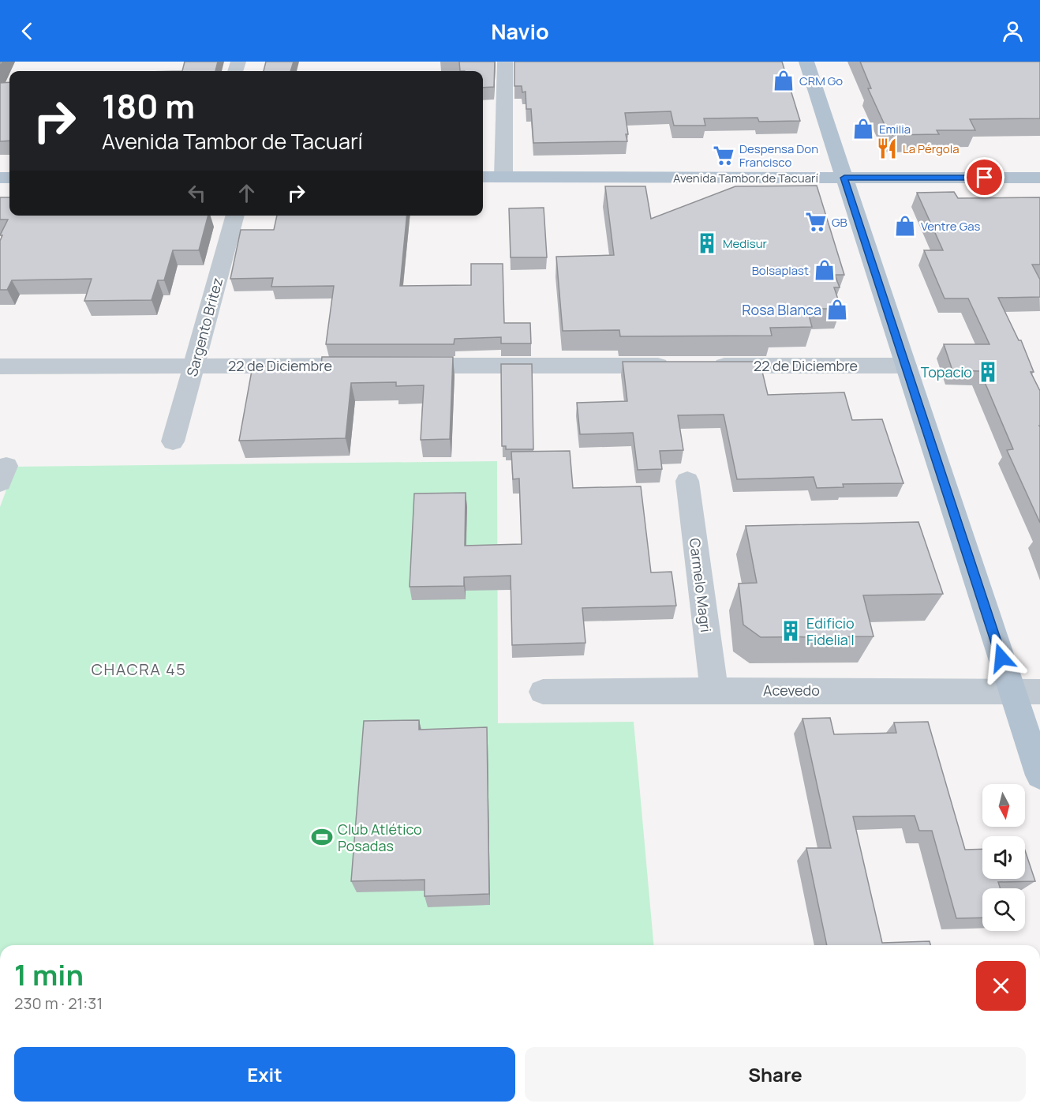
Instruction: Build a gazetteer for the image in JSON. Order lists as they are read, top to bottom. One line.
{"streets":{"main road":["Avenida Tambor de Tacuarí"],"street":["Sargento Britez","22 de Diciembre","Carmelo Magri","Acevedo"]},"crossings":[["Sargento Britez","22 de Diciembre"],["Carmelo Magri","Acevedo"]],"districts":["CHACRA 45"],"places":{"shop":["CRM Go","Emilia","Ventre Gas","Bolsaplast","Rosa Blanca"],"restaurant":["La Pérgola"],"supermarket":["Despensa Don Francisco","GB"],"building":["Medisur","Topacio","Edificio Fidelia I"],"sports":["Club Atlético Posadas"]},"north":"bottom","page":{"header":"Navio","turn":["180 m","Avenida Tambor de Tacuarí"],"heading":["1 min","230 m · 21:31"],"buttons":["Exit","Share"]}}
